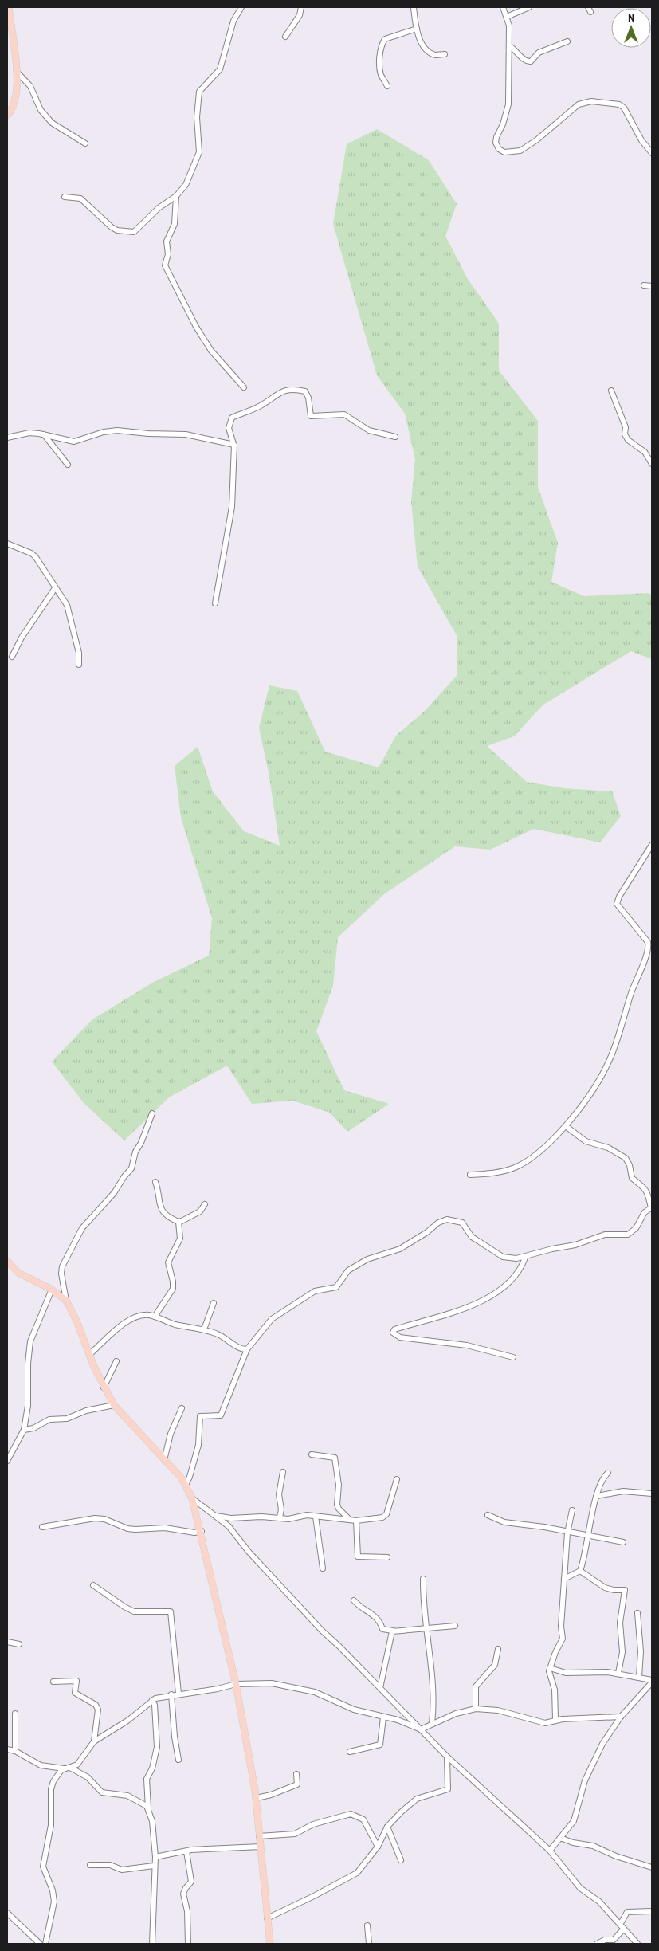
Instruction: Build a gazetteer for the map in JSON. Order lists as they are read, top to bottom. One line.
{"north":"top"}
